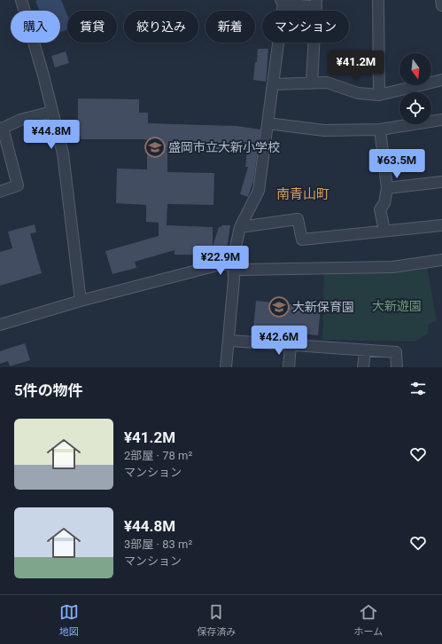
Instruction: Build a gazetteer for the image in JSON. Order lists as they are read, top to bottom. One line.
{"districts":["南青山町"],"parks":["大新遊園"],"places":{"school or university":["盛岡市立大新小学校","大新保育園"]},"north":"bottom","page":{"chip":["購入","賃貸","絞り込み","新着","マンション"],"price":["¥41.2M","¥44.8M","¥63.5M","¥22.9M","¥42.6M"],"heading":"5件の物件","list":[{"name":"¥41.2M","note":"2部屋 · 78 m² · マンション"},{"name":"¥44.8M","note":"3部屋 · 83 m² · マンション"}],"tabs":["地図","保存済み","ホーム"]}}
